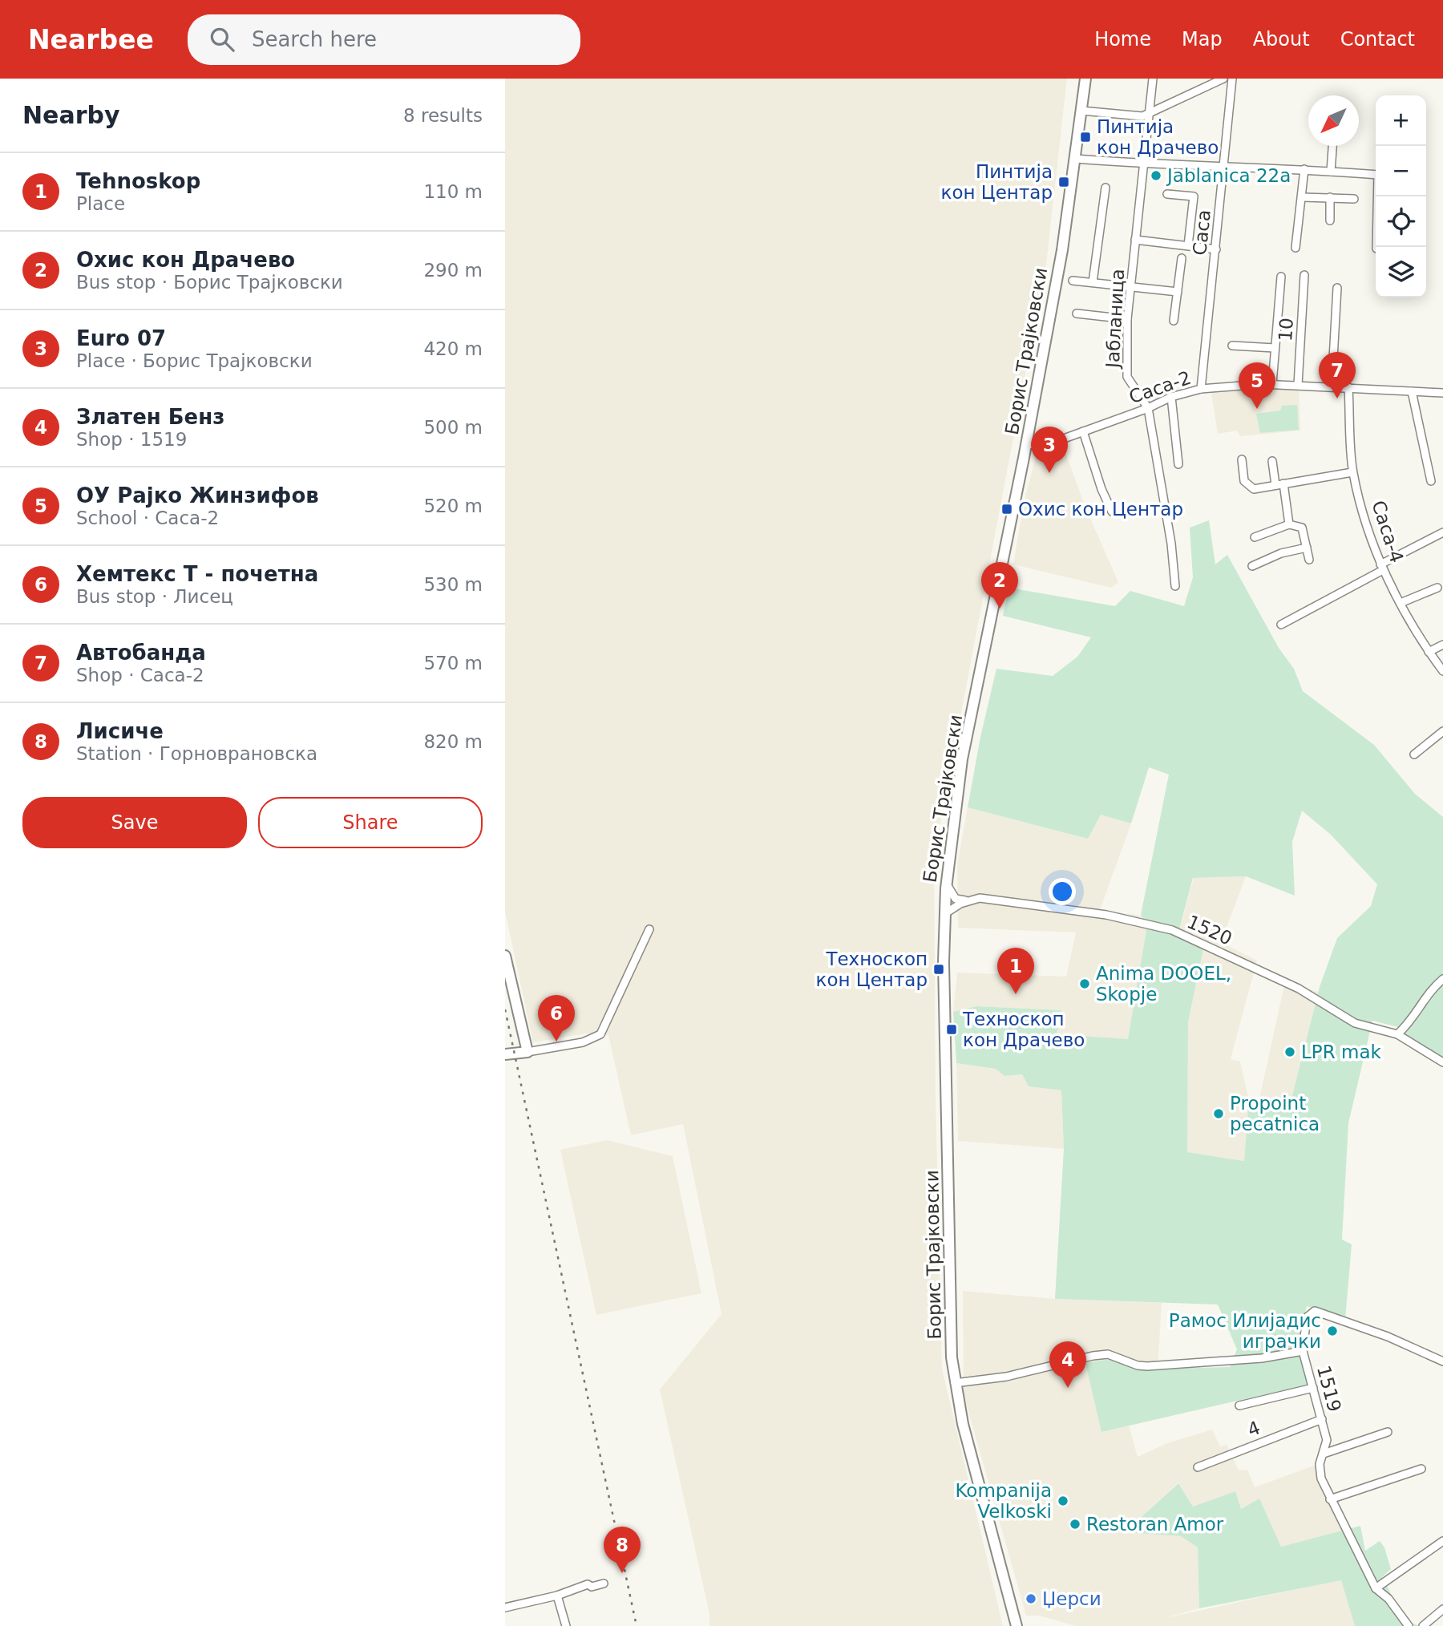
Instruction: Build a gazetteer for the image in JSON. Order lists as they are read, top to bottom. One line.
{"streets":{"main road":["Борис Трајковски"],"street":["Саса","Јабланица","10","Саса-2","Саса-4","1520","1519","4"]},"crossings":[["Саса","Саса-2"],["Јабланица","Саса-2"],["10","Саса-2"],["Борис Трајковски","Саса-2"],["Борис Трајковски","1520"],["Борис Трајковски","1519"],["Саса-2","Саса-4"],["1519","4"]],"places":{"transit":["Пинтија кон Драчево","Пинтија кон Центар","Охис кон Центар","Техноскоп кон Центар","Техноскоп кон Драчево"],"other":["Jablanica 22a","Anima DOOEL, Skopje","LPR mak","Propoint pecatnica","Рамос Илијадис играчки","Kompanija Velkoski","Restoran Amor","Џерси"]},"north":"bottom left","page":{"header":"Nearbee","search":"Search here","nav":["Home","Map","About","Contact"],"heading":["Nearby","8 results"],"map_buttons":["+","−"],"list":[{"mark":"1","name":"Tehnoskop","note":"Place","value":"110 m"},{"mark":"2","name":"Охис кон Драчево","note":"Bus stop · Борис Трајковски","value":"290 m"},{"mark":"3","name":"Euro 07","note":"Place · Борис Трајковски","value":"420 m"},{"mark":"4","name":"Златен Бенз","note":"Shop · 1519","value":"500 m"},{"mark":"5","name":"ОУ Рајко Жинзифов","note":"School · Саса-2","value":"520 m"},{"mark":"6","name":"Хемтекс Т - почетна","note":"Bus stop · Лисец","value":"530 m"},{"mark":"7","name":"Автобанда","note":"Shop · Саса-2","value":"570 m"},{"mark":"8","name":"Лисиче","note":"Station · Горноврановска","value":"820 m"}],"pins":["7","5","3","2","1","6","4","8"],"buttons":["Save","Share"]}}
